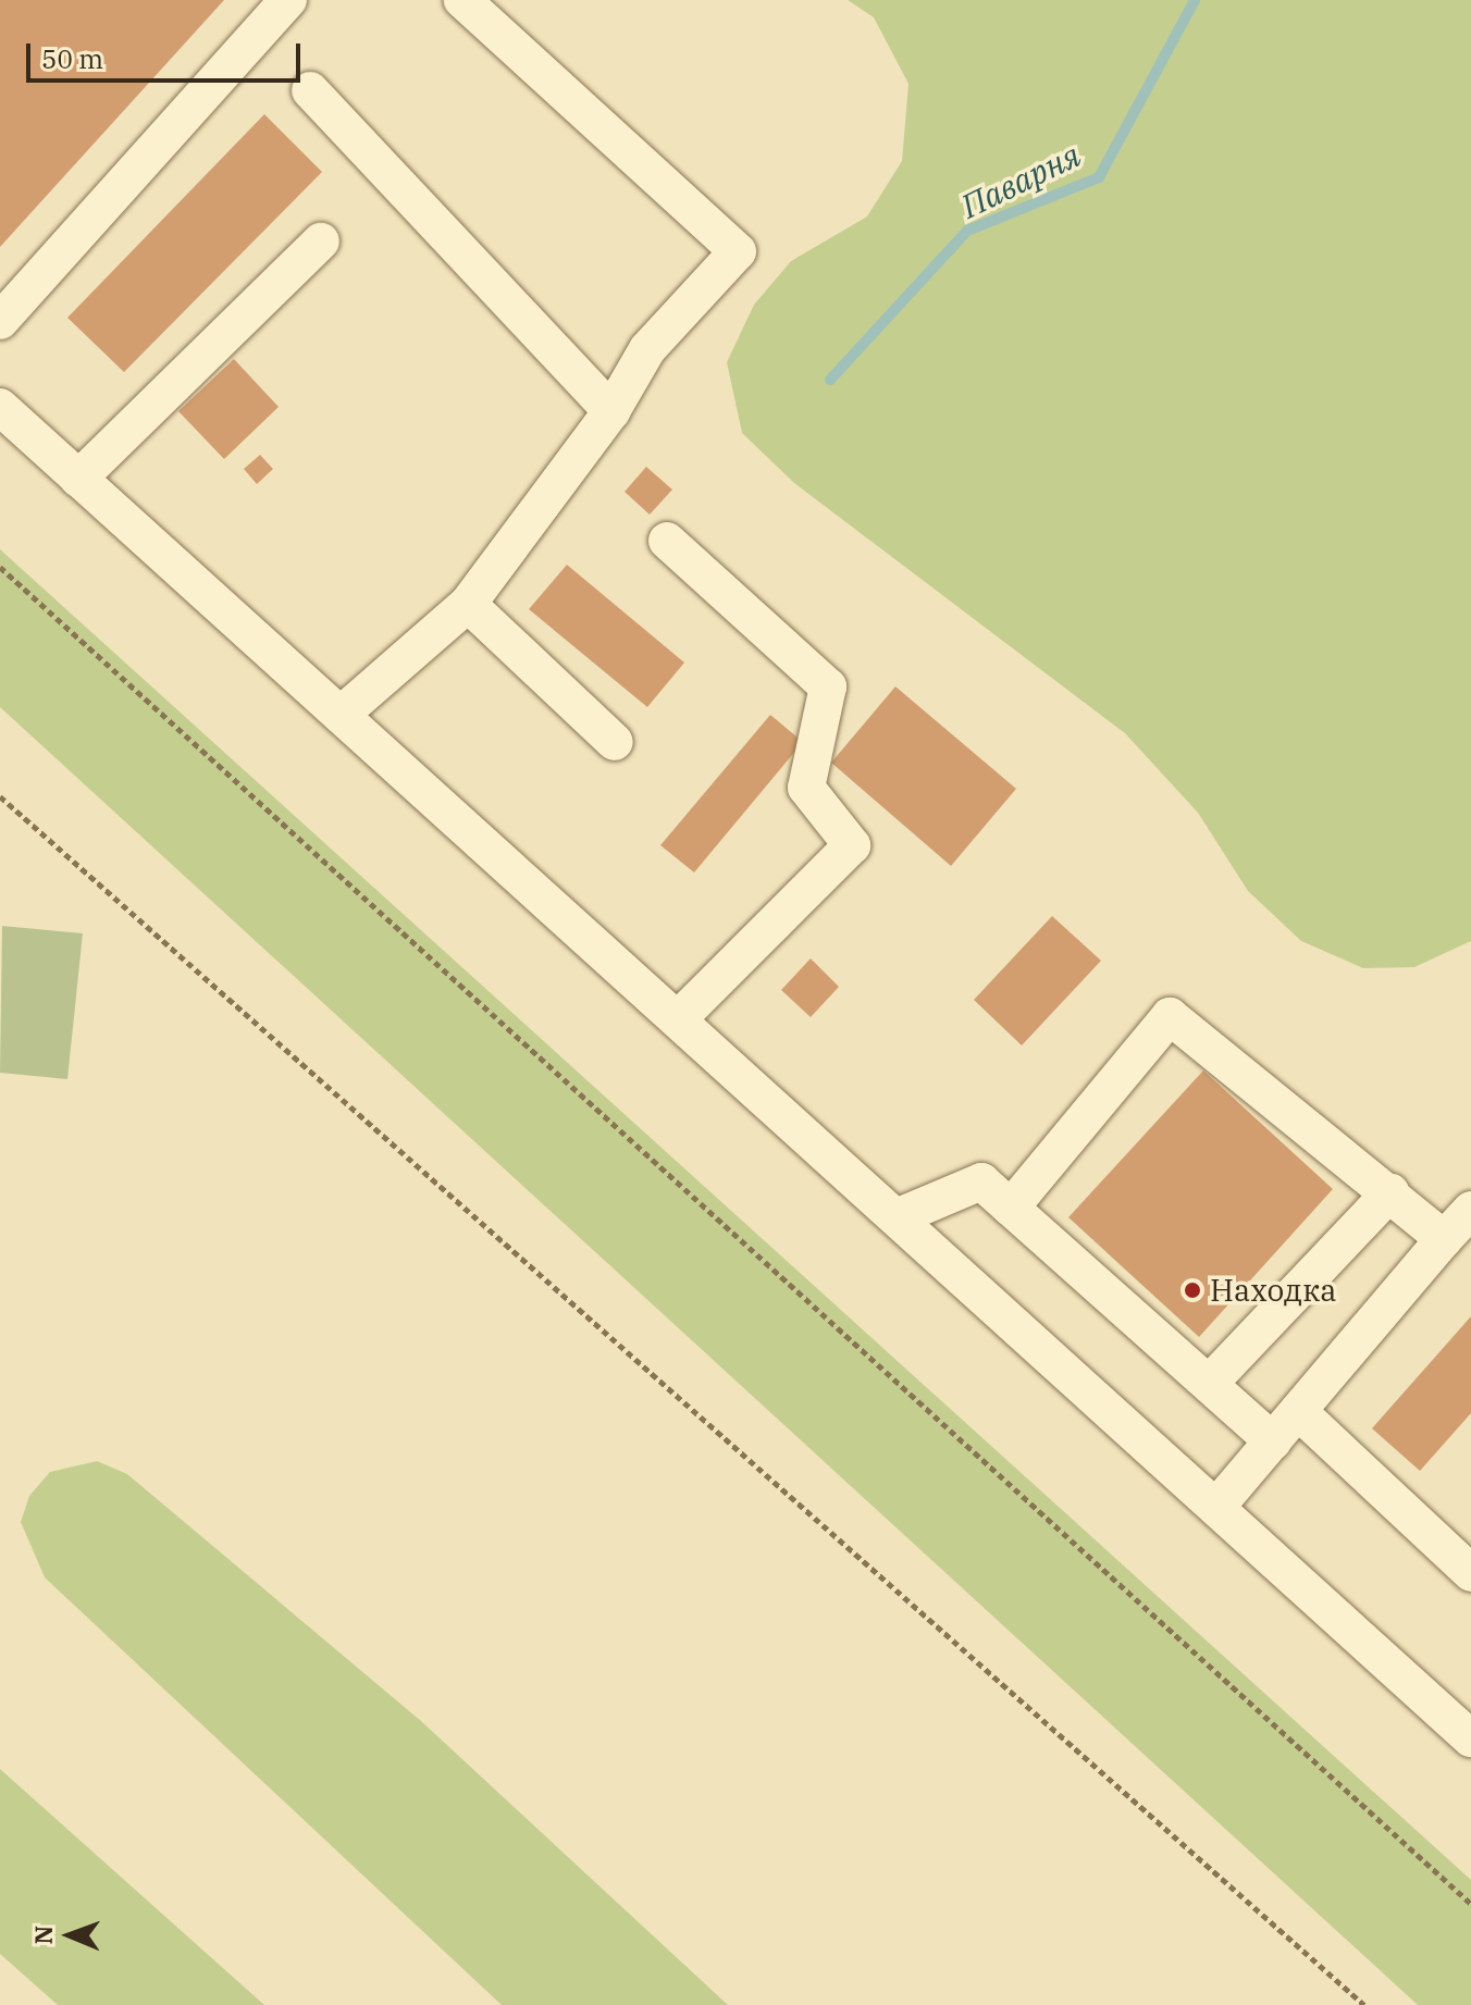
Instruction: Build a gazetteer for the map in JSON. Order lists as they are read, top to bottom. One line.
{"water":["Паварня"],"places":["Находка"],"scale_bar":"50 m","north":"left"}
